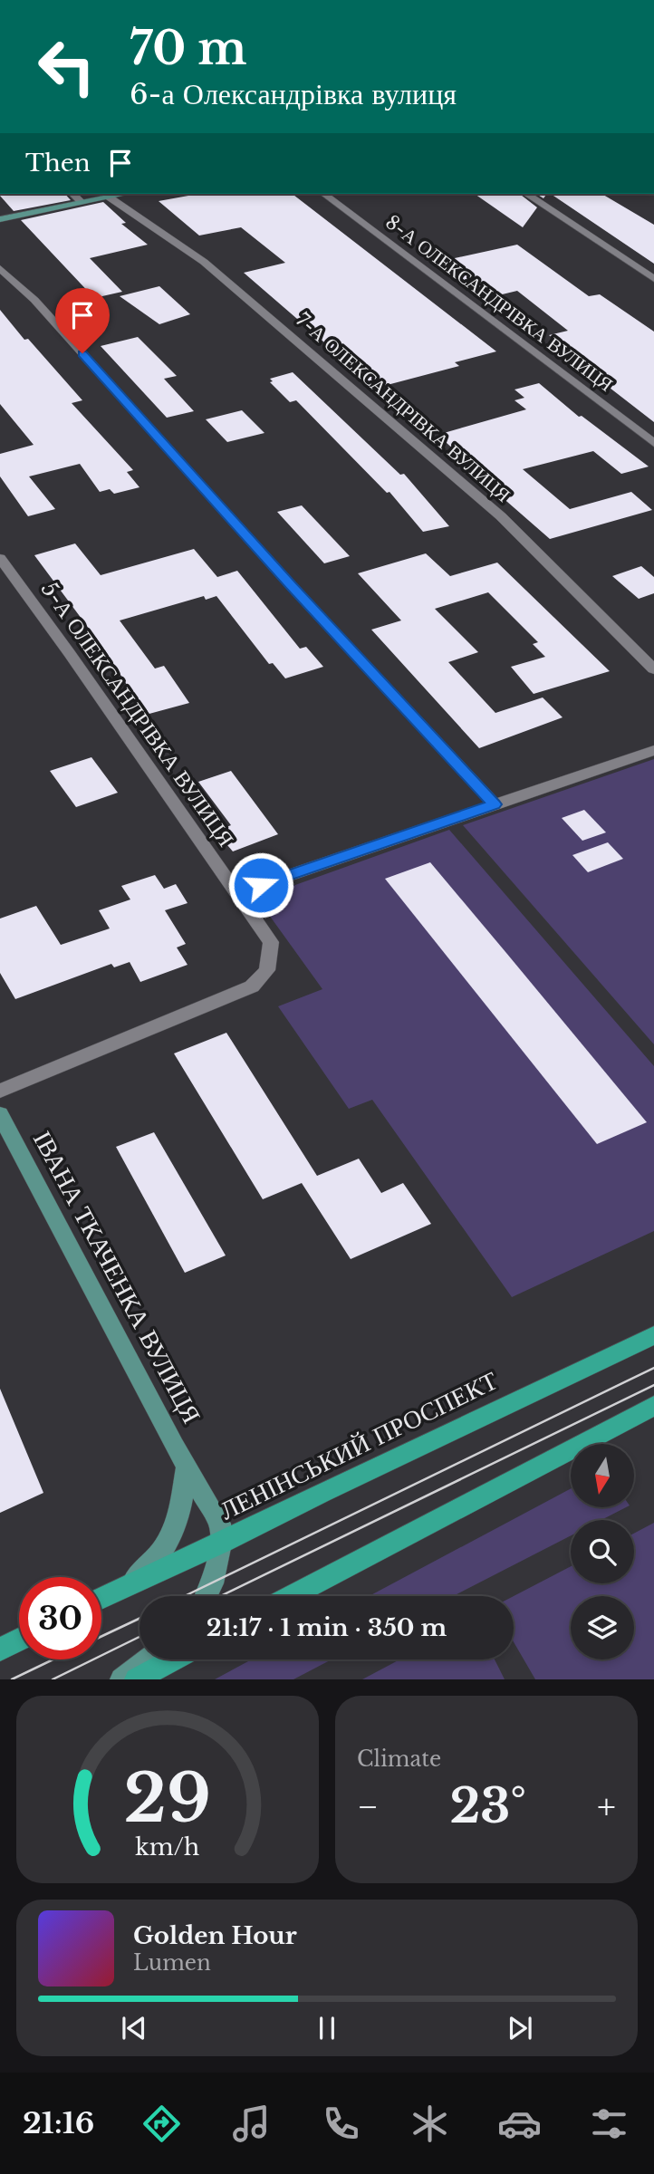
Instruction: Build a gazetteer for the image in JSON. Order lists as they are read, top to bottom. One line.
{"streets":{"main road":["ІВАНА ТКАЧЕНКА ВУЛИЦЯ","ЛЕНІНСЬКИЙ ПРОСПЕКТ"],"street":["8-А ОЛЕКСАНДРІВКА ВУЛИЦЯ","7-А ОЛЕКСАНДРІВКА ВУЛИЦЯ","5-А ОЛЕКСАНДРІВКА ВУЛИЦЯ"]},"crossings":[["ІВАНА ТКАЧЕНКА ВУЛИЦЯ","ЛЕНІНСЬКИЙ ПРОСПЕКТ"]],"north":"bottom","page":{"turn":["70 m","6-а Олександрівка вулиця"],"then":"Then","limit":"30","trip":"21:17 · 1 min · 350 m","tile":"Climate","heat":["−","23°","+"],"song":["Golden Hour","Lumen"],"tabs":"21:16","gauge":["29","km/h"]}}
